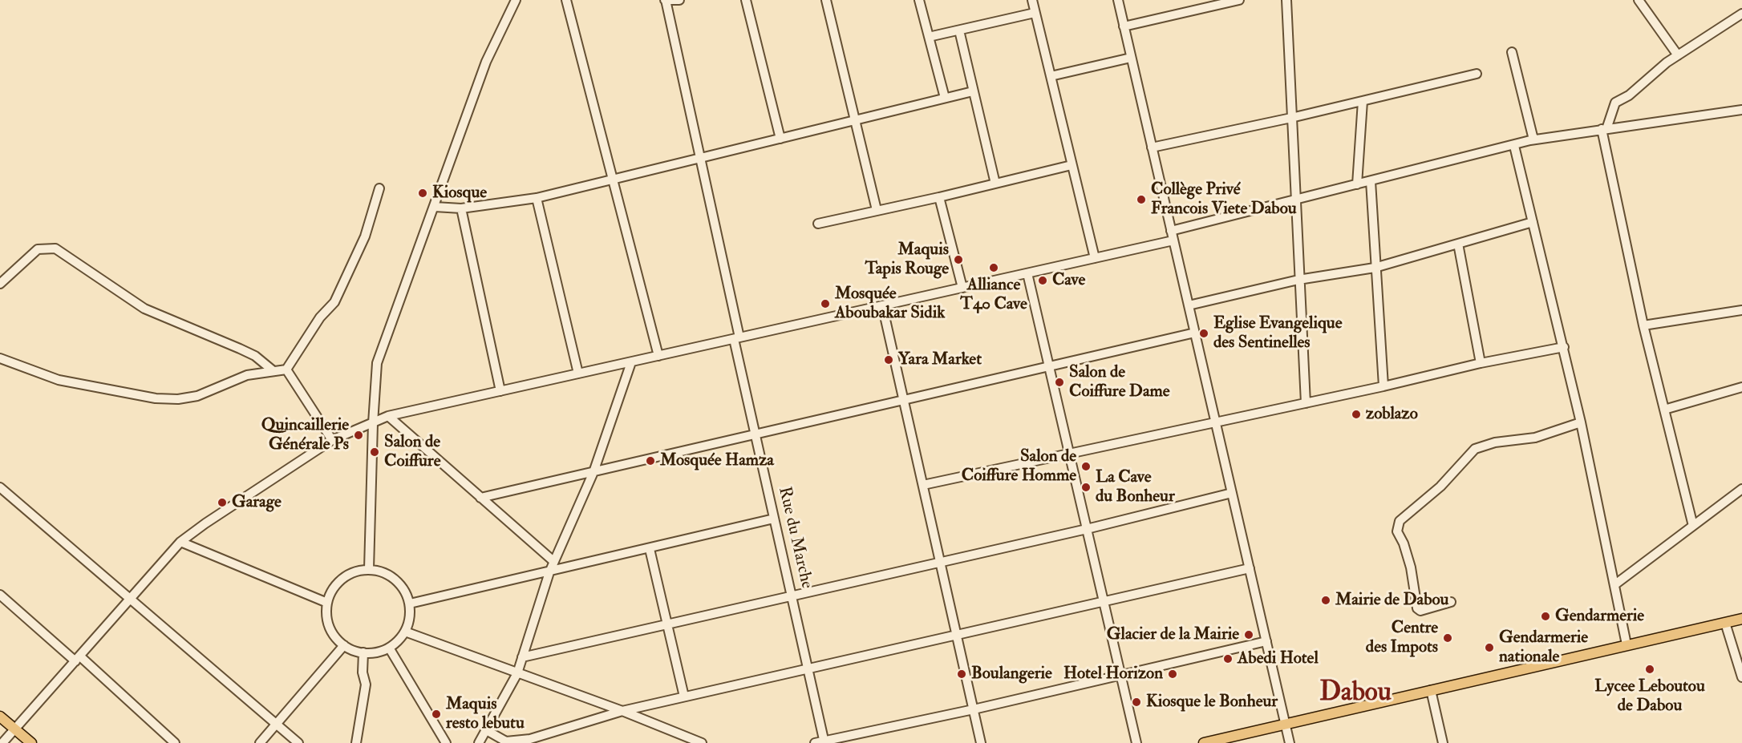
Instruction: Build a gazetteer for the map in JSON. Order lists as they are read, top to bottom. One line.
{"streets":{"street":["Rue du Marche"]},"districts":["Dabou"],"places":["Kiosque","Collège Privé Francois Viete Dabou","Maquis Tapis Rouge","Alliance T40 Cave","Cave","Mosquée Aboubakar Sidik","Eglise Evangelique des Sentinelles","Yara Market","Salon de Coiffure Dame","zoblazo","Quincaillerie Générale Ps","Salon de Coiffure","Mosquée Hamza","Salon de Coiffure Homme","La Cave du Bonheur","Garage","Mairie de Dabou","Gendarmerie","Glacier de la Mairie","Centre des Impots","Gendarmerie nationale","Abedi Hotel","Lycee Leboutou de Dabou","Boulangerie","Hotel Horizon","Kiosque le Bonheur","Maquis resto lebutu"]}
